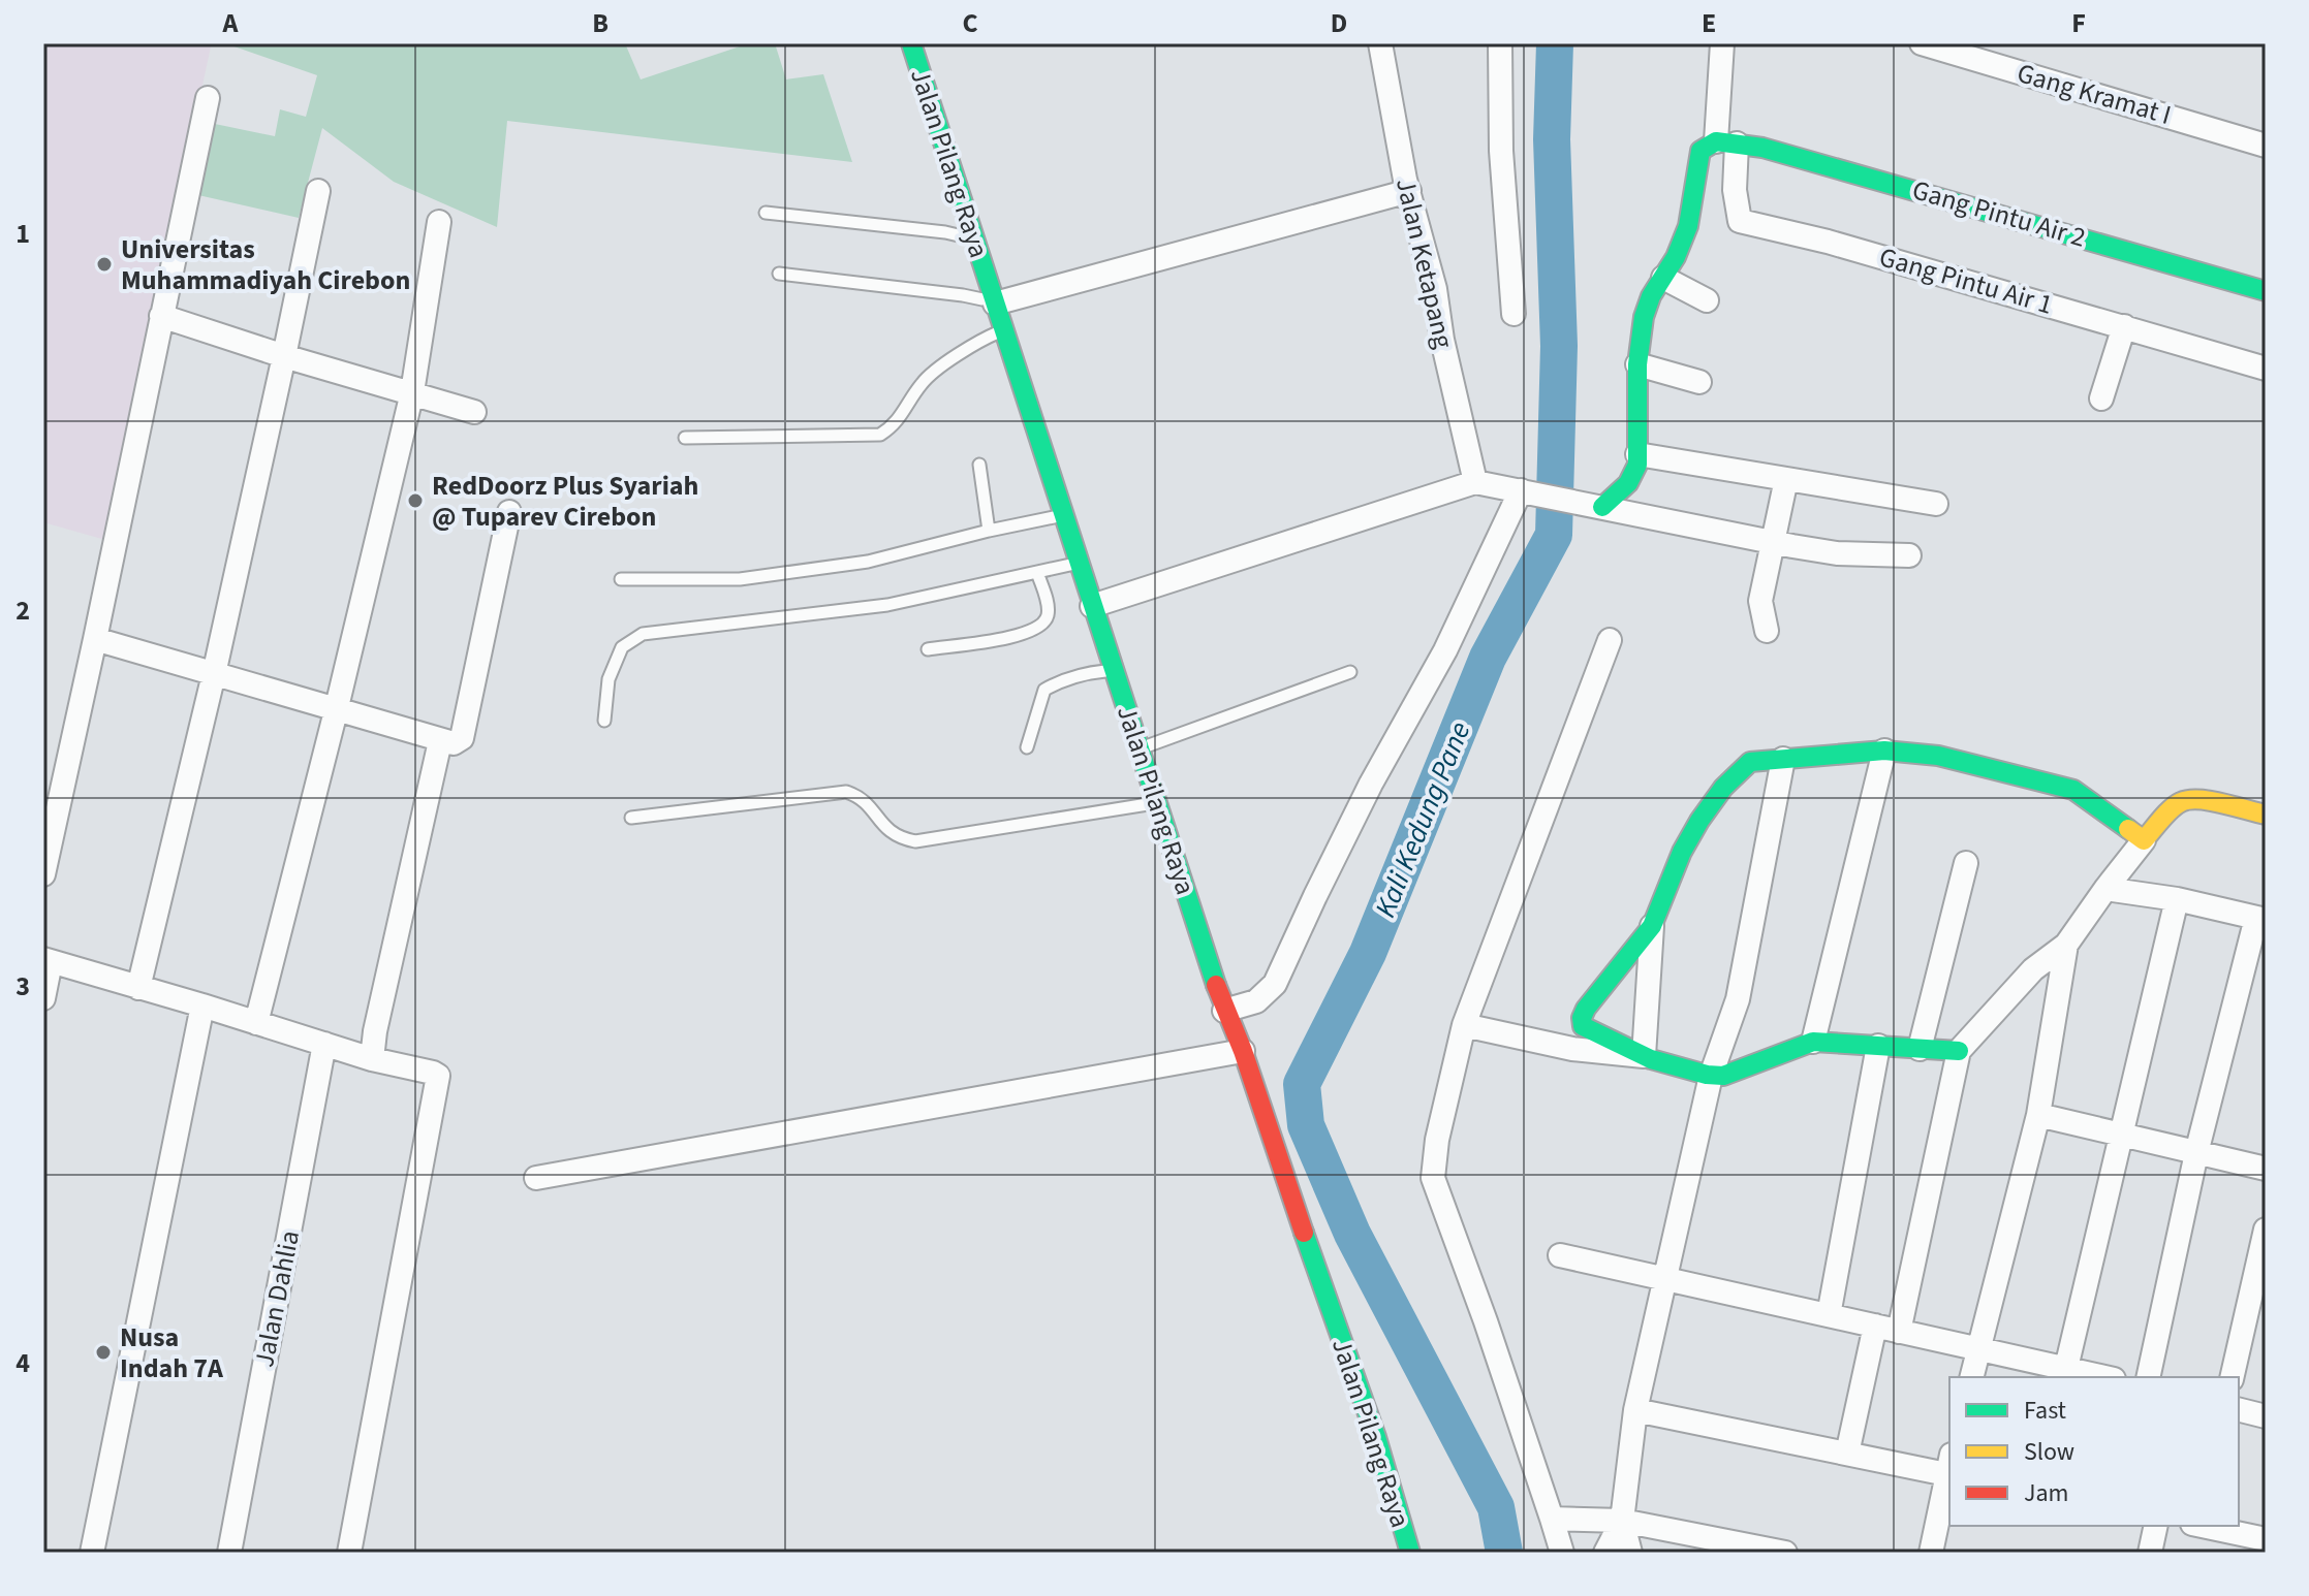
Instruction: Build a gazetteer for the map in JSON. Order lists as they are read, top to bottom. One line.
{"streets":{"main road":["Jalan Pilang Raya","Gang Pintu Air 2"],"street":["Gang Kramat I","Jalan Ketapang","Gang Pintu Air 1","Jalan Dahlia"]},"crossings":[["Gang Pintu Air 2","Gang Pintu Air 1"]],"water":["Kali Kedung Pane"],"places":["Universitas Muhammadiyah Cirebon","RedDoorz Plus Syariah @ Tuparev Cirebon","Nusa Indah 7A"],"legend":["Fast","Slow","Jam"],"grid":{"columns":["A","B","C","D","E","F"],"rows":["1","2","3","4"]}}
